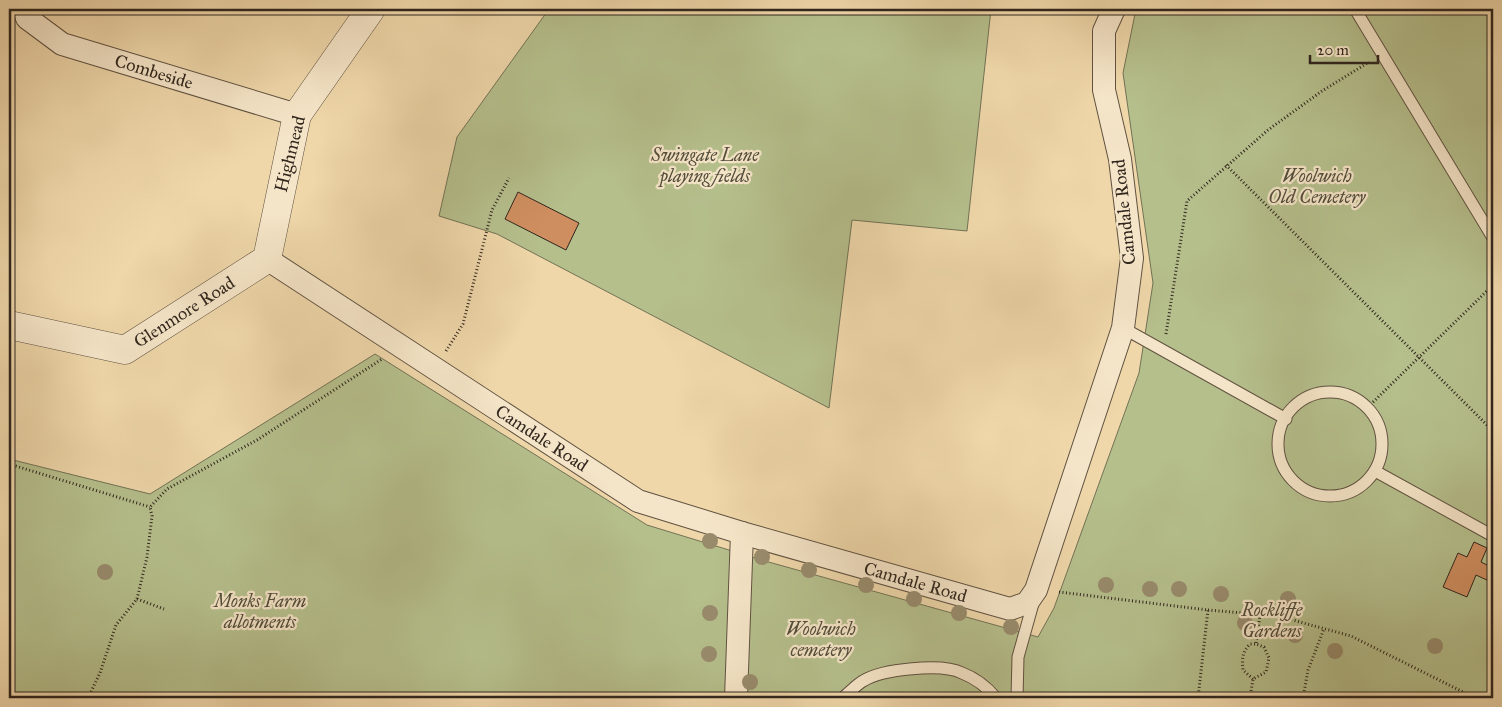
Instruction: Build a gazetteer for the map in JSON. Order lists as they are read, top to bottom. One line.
{"streets":{"street":["Combeside","Highmead","Camdale Road","Glenmore Road"]},"crossings":[["Combeside","Highmead"],["Highmead","Camdale Road"],["Highmead","Glenmore Road"],["Camdale Road","Glenmore Road"]],"parks":["Swingate Lane playing fields","Woolwich Old Cemetery","Monks Farm allotments","Rockliffe Gardens","Woolwich cemetery"],"scale_bar":"20 m"}
